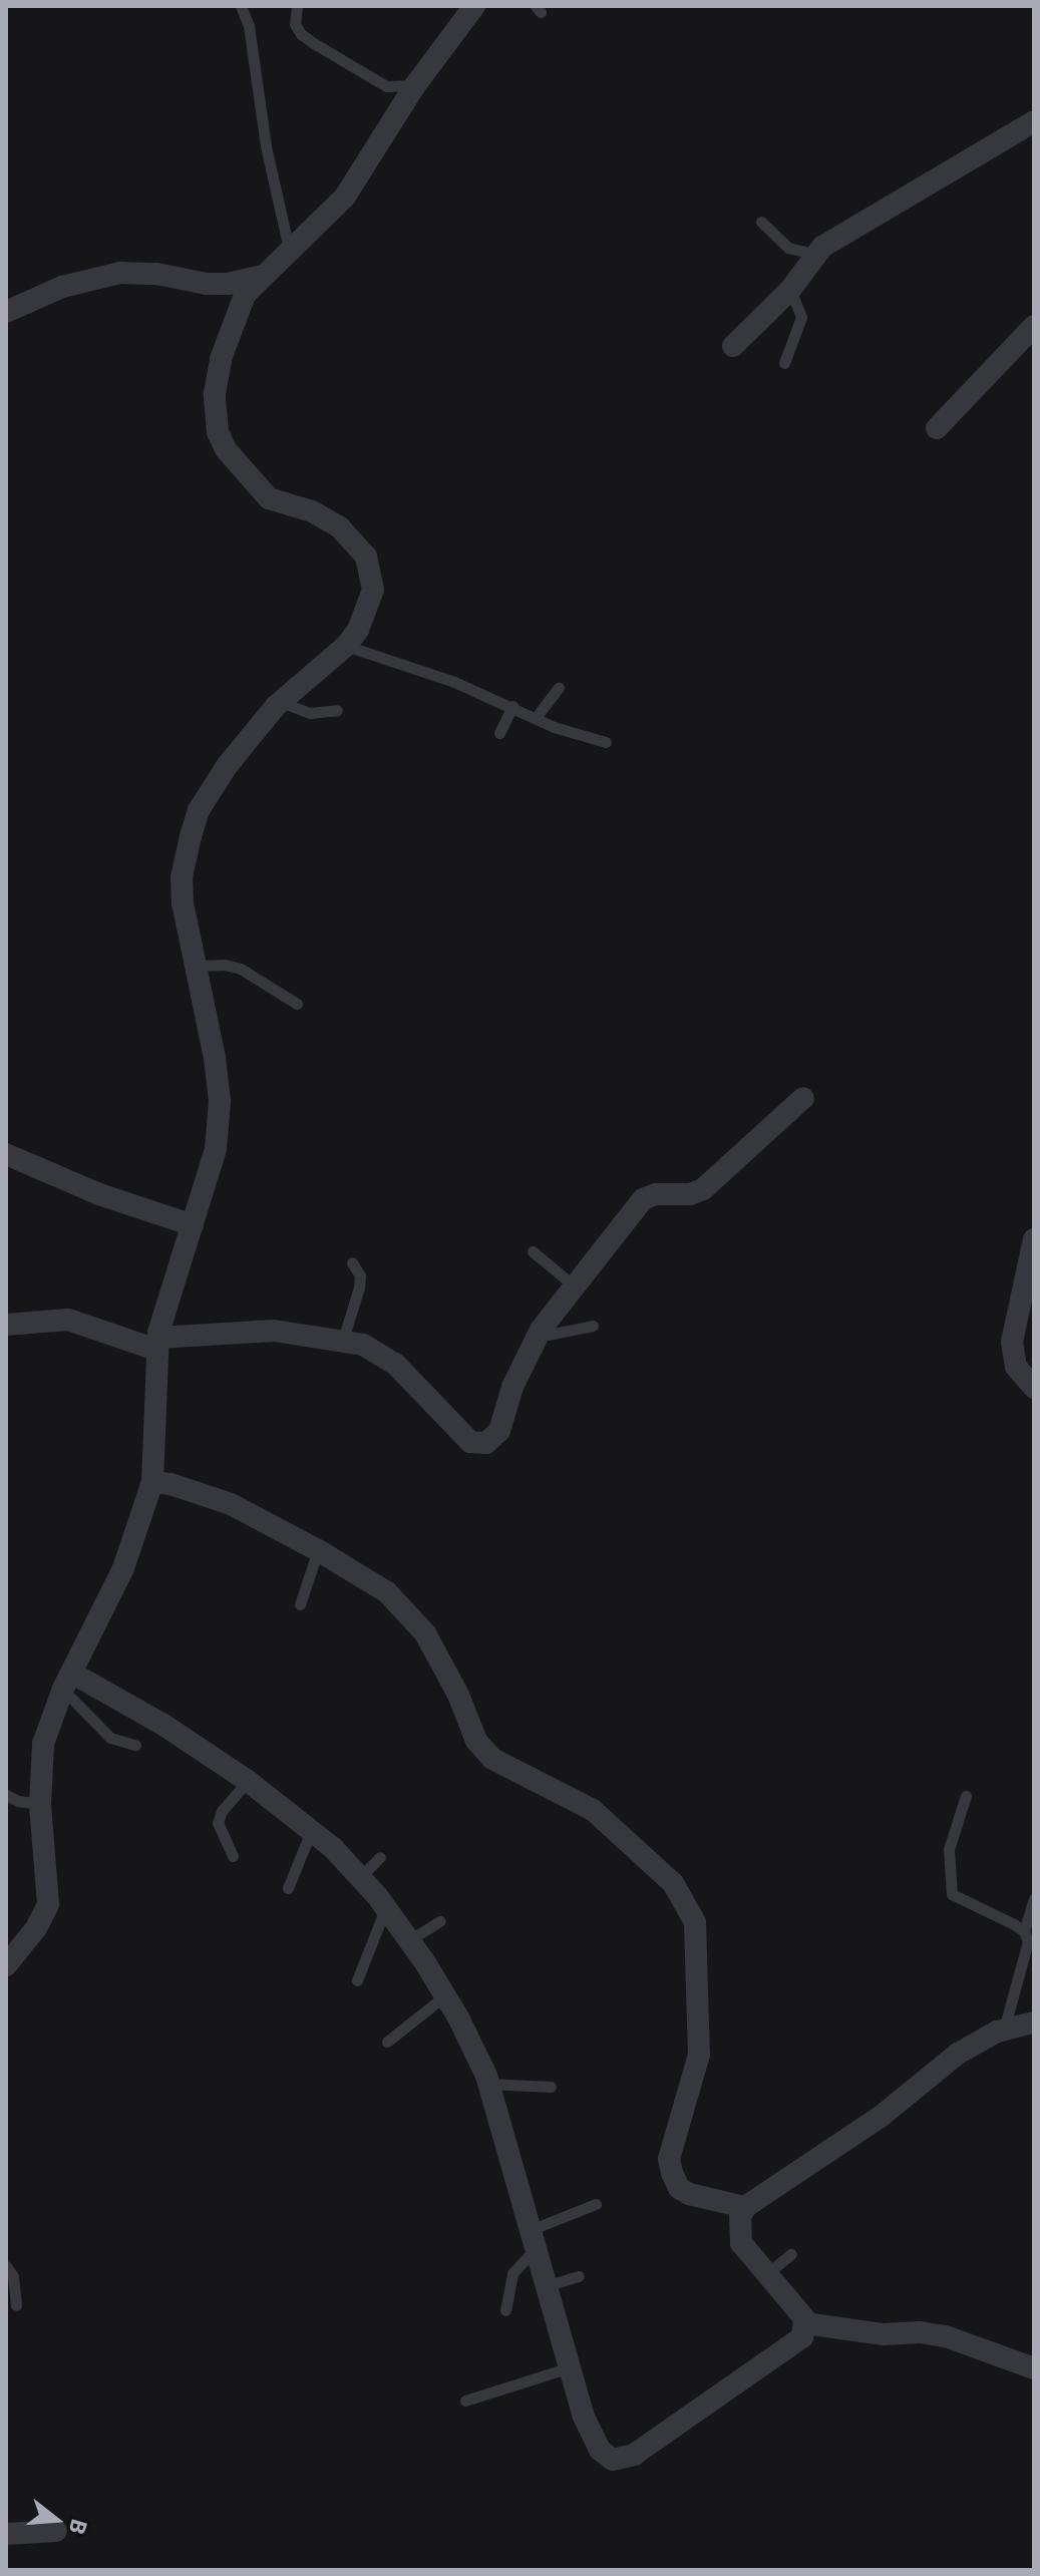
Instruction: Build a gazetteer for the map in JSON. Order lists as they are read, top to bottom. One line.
{"north":"right"}
